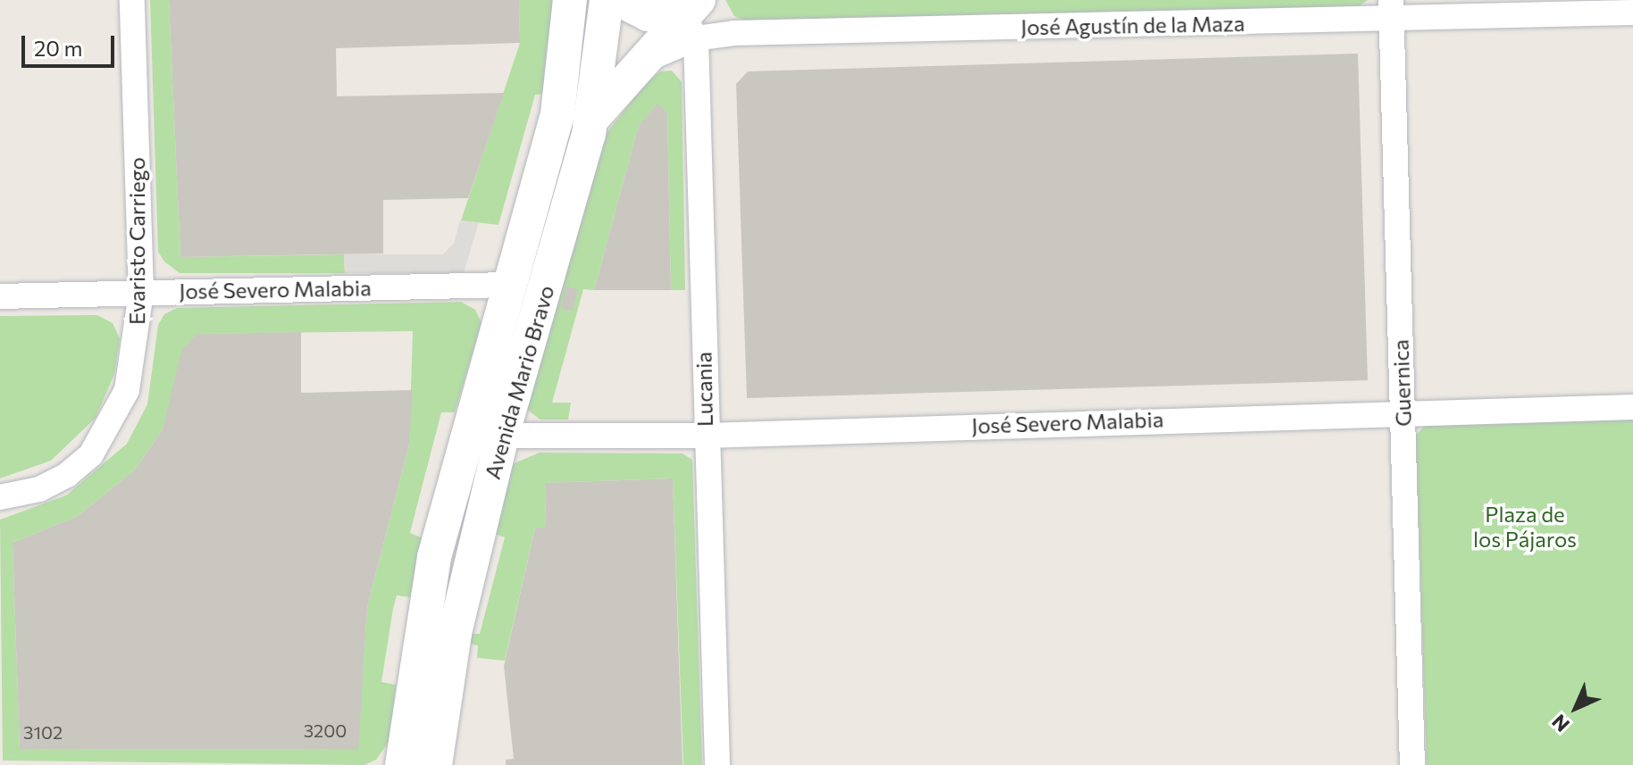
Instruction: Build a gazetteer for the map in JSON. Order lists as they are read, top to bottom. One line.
{"streets":{"main road":["Avenida Mario Bravo"],"street":["José Agustín de la Maza","Evaristo Carriego","José Severo Malabia","Guernica","Lucania"]},"crossings":[["José Agustín de la Maza","Guernica"],["José Agustín de la Maza","Lucania"],["Evaristo Carriego","José Severo Malabia"],["José Severo Malabia","Avenida Mario Bravo"],["José Severo Malabia","Guernica"],["José Severo Malabia","Lucania"]],"parks":["Plaza de los Pájaros"],"house_numbers":["3200","3102"],"scale_bar":"20 m","north":"bottom left"}
